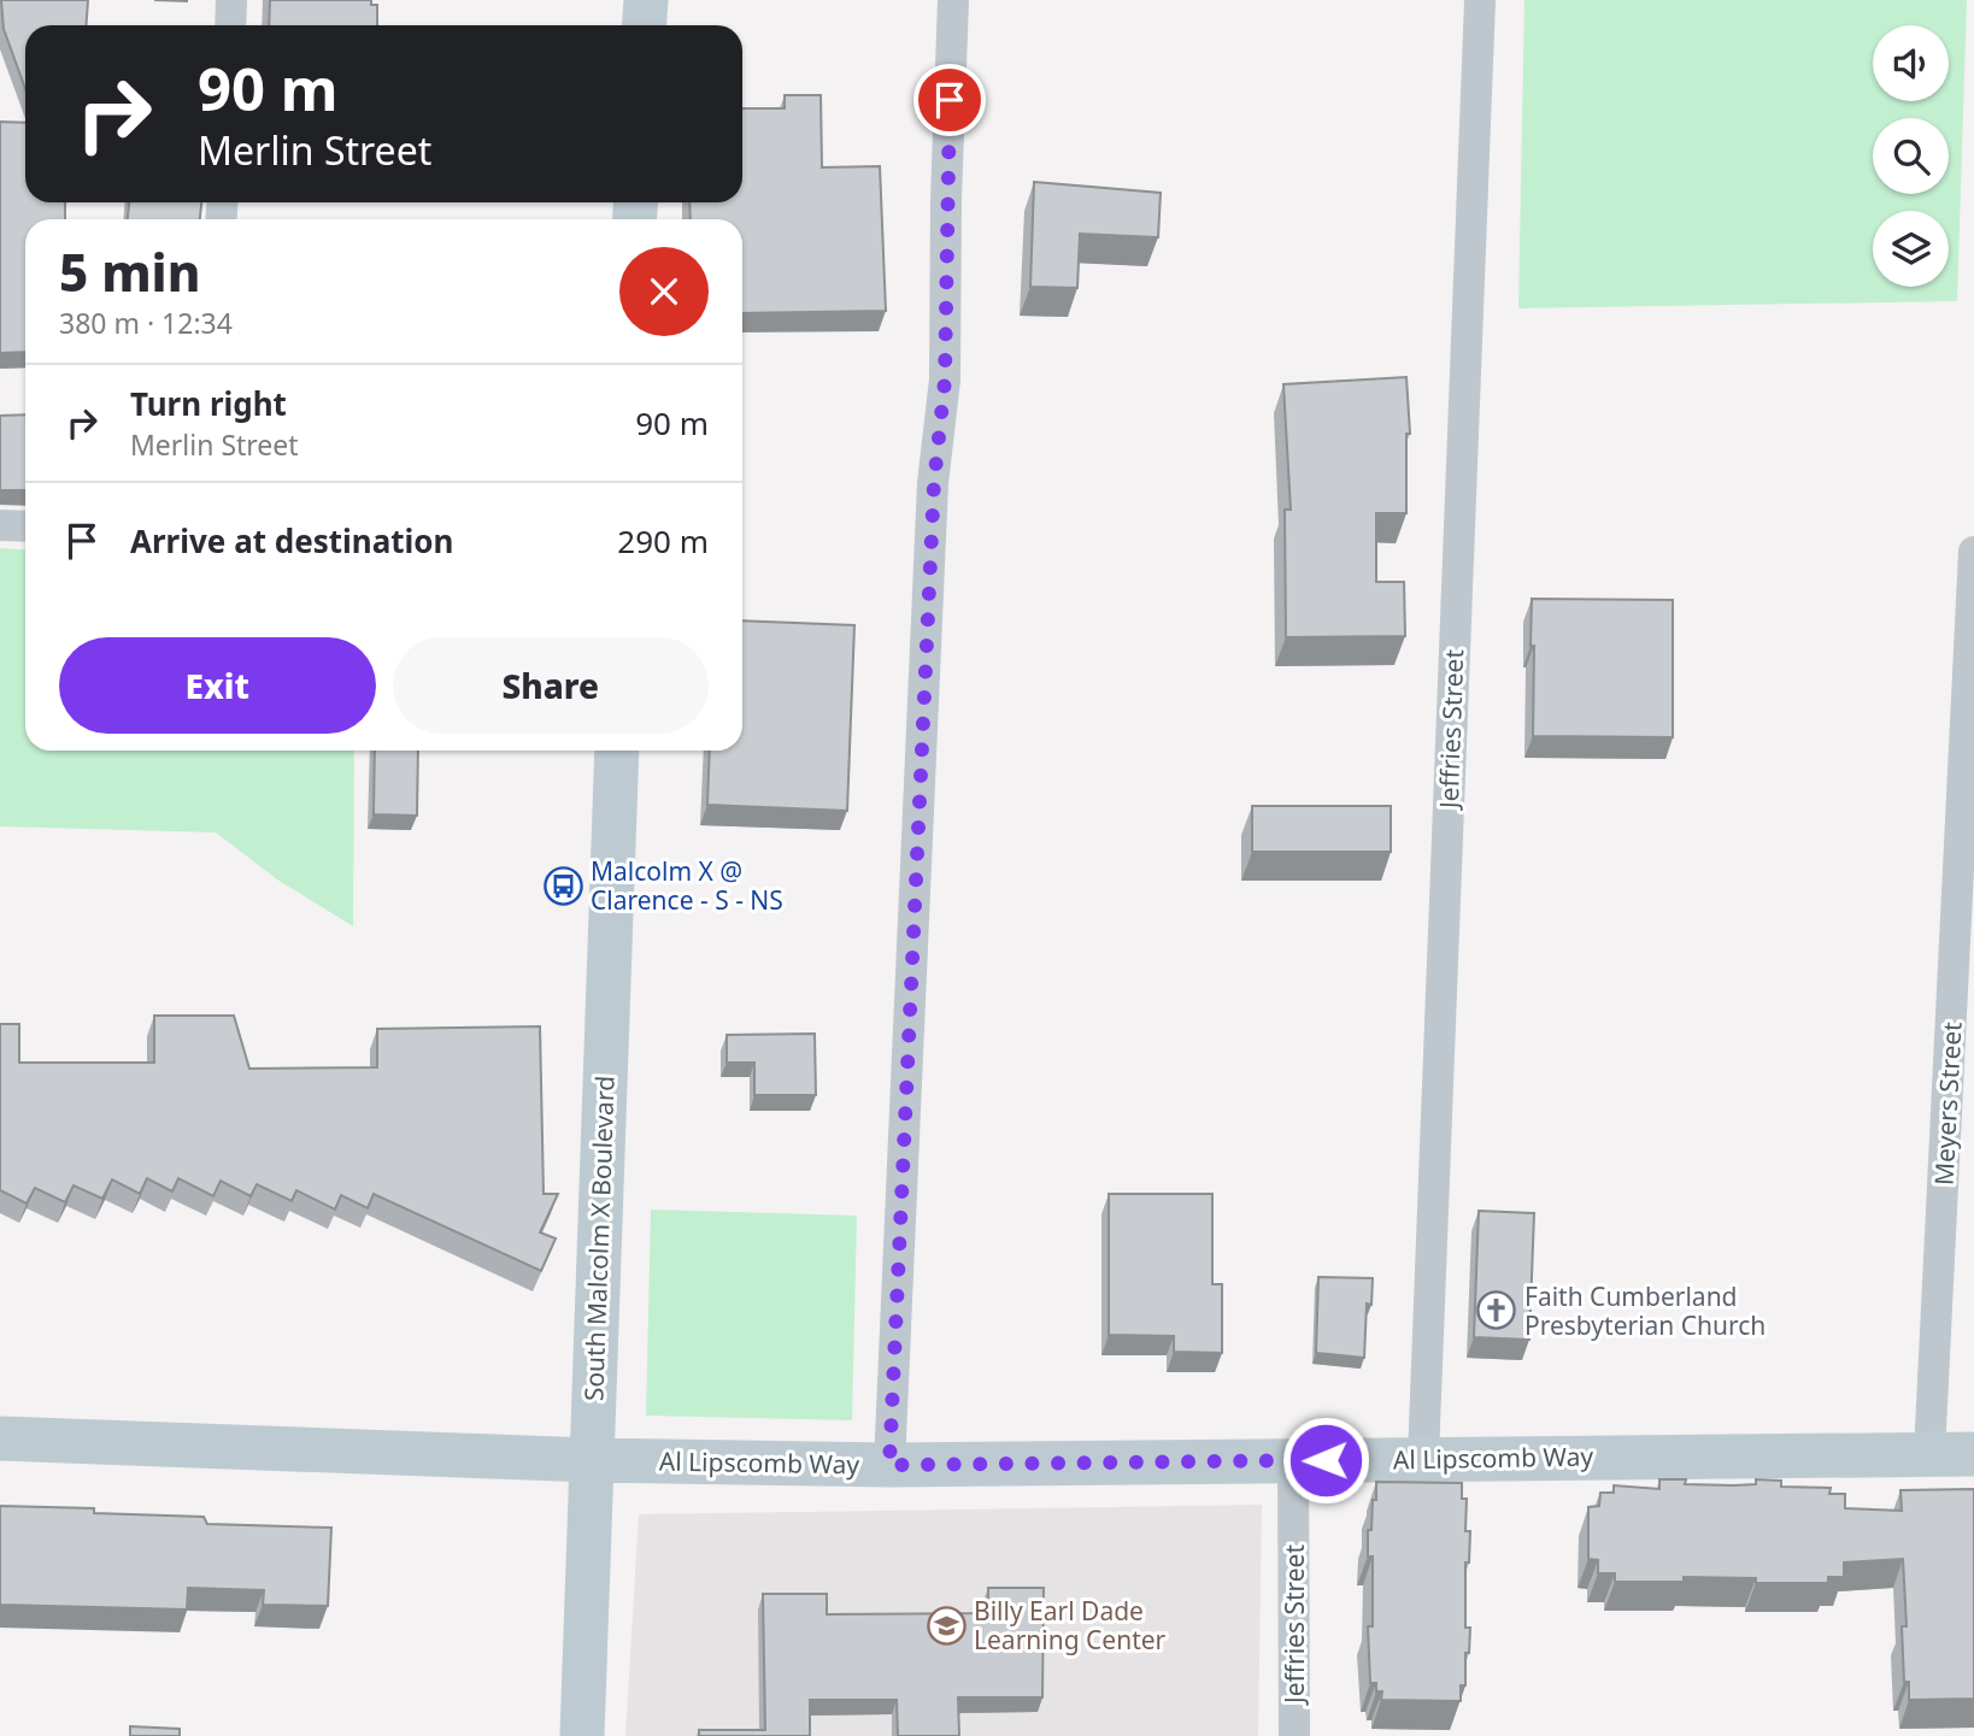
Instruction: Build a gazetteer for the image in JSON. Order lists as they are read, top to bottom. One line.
{"streets":{"street":["Jeffries Street","Meyers Street","South Malcolm X Boulevard","Al Lipscomb Way"]},"crossings":[["Jeffries Street","Al Lipscomb Way"],["Meyers Street","Al Lipscomb Way"],["South Malcolm X Boulevard","Al Lipscomb Way"]],"places":{"bus stop":["Malcolm X @ Clarence - S - NS"],"church":["Faith Cumberland Presbyterian Church"],"school or university":["Billy Earl Dade Learning Center"]},"page":{"turn":["90 m","Merlin Street"],"heading":["5 min","380 m · 12:34"],"list":[{"name":"Turn right","note":"Merlin Street","value":"90 m"},{"name":"Arrive at destination","value":"290 m"}],"buttons":["Exit","Share"]}}
